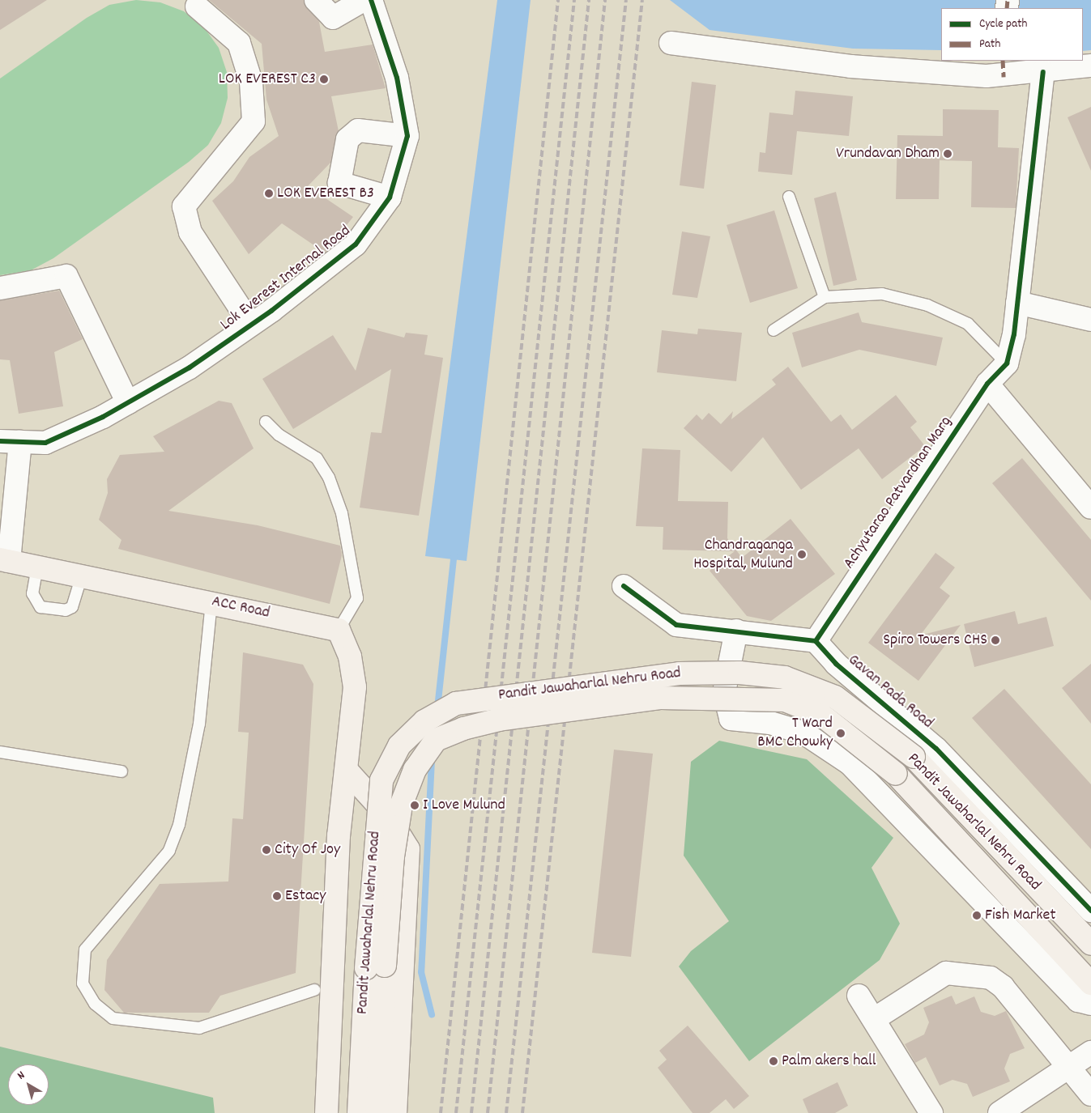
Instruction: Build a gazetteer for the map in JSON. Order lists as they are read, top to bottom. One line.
{"streets":{"main road":["ACC Road","Pandit Jawaharlal Nehru Road"],"street":["Lok Everest Internal Road","Achyutarao Patvardhan Marg","Gavan Pada Road"]},"crossings":[["Lok Everest Internal Road","ACC Road"],["Achyutarao Patvardhan Marg","Gavan Pada Road"]],"places":["LOK EVEREST C3","Vrundavan Dham","LOK EVEREST B3","Chandraganga Hospital, Mulund","Spiro Towers CHS","T Ward BMC Chowky","I Love Mulund","City Of Joy","Estacy","Fish Market","Palm akers hall"],"legend":["Cycle path","Path"],"north":"top left"}
